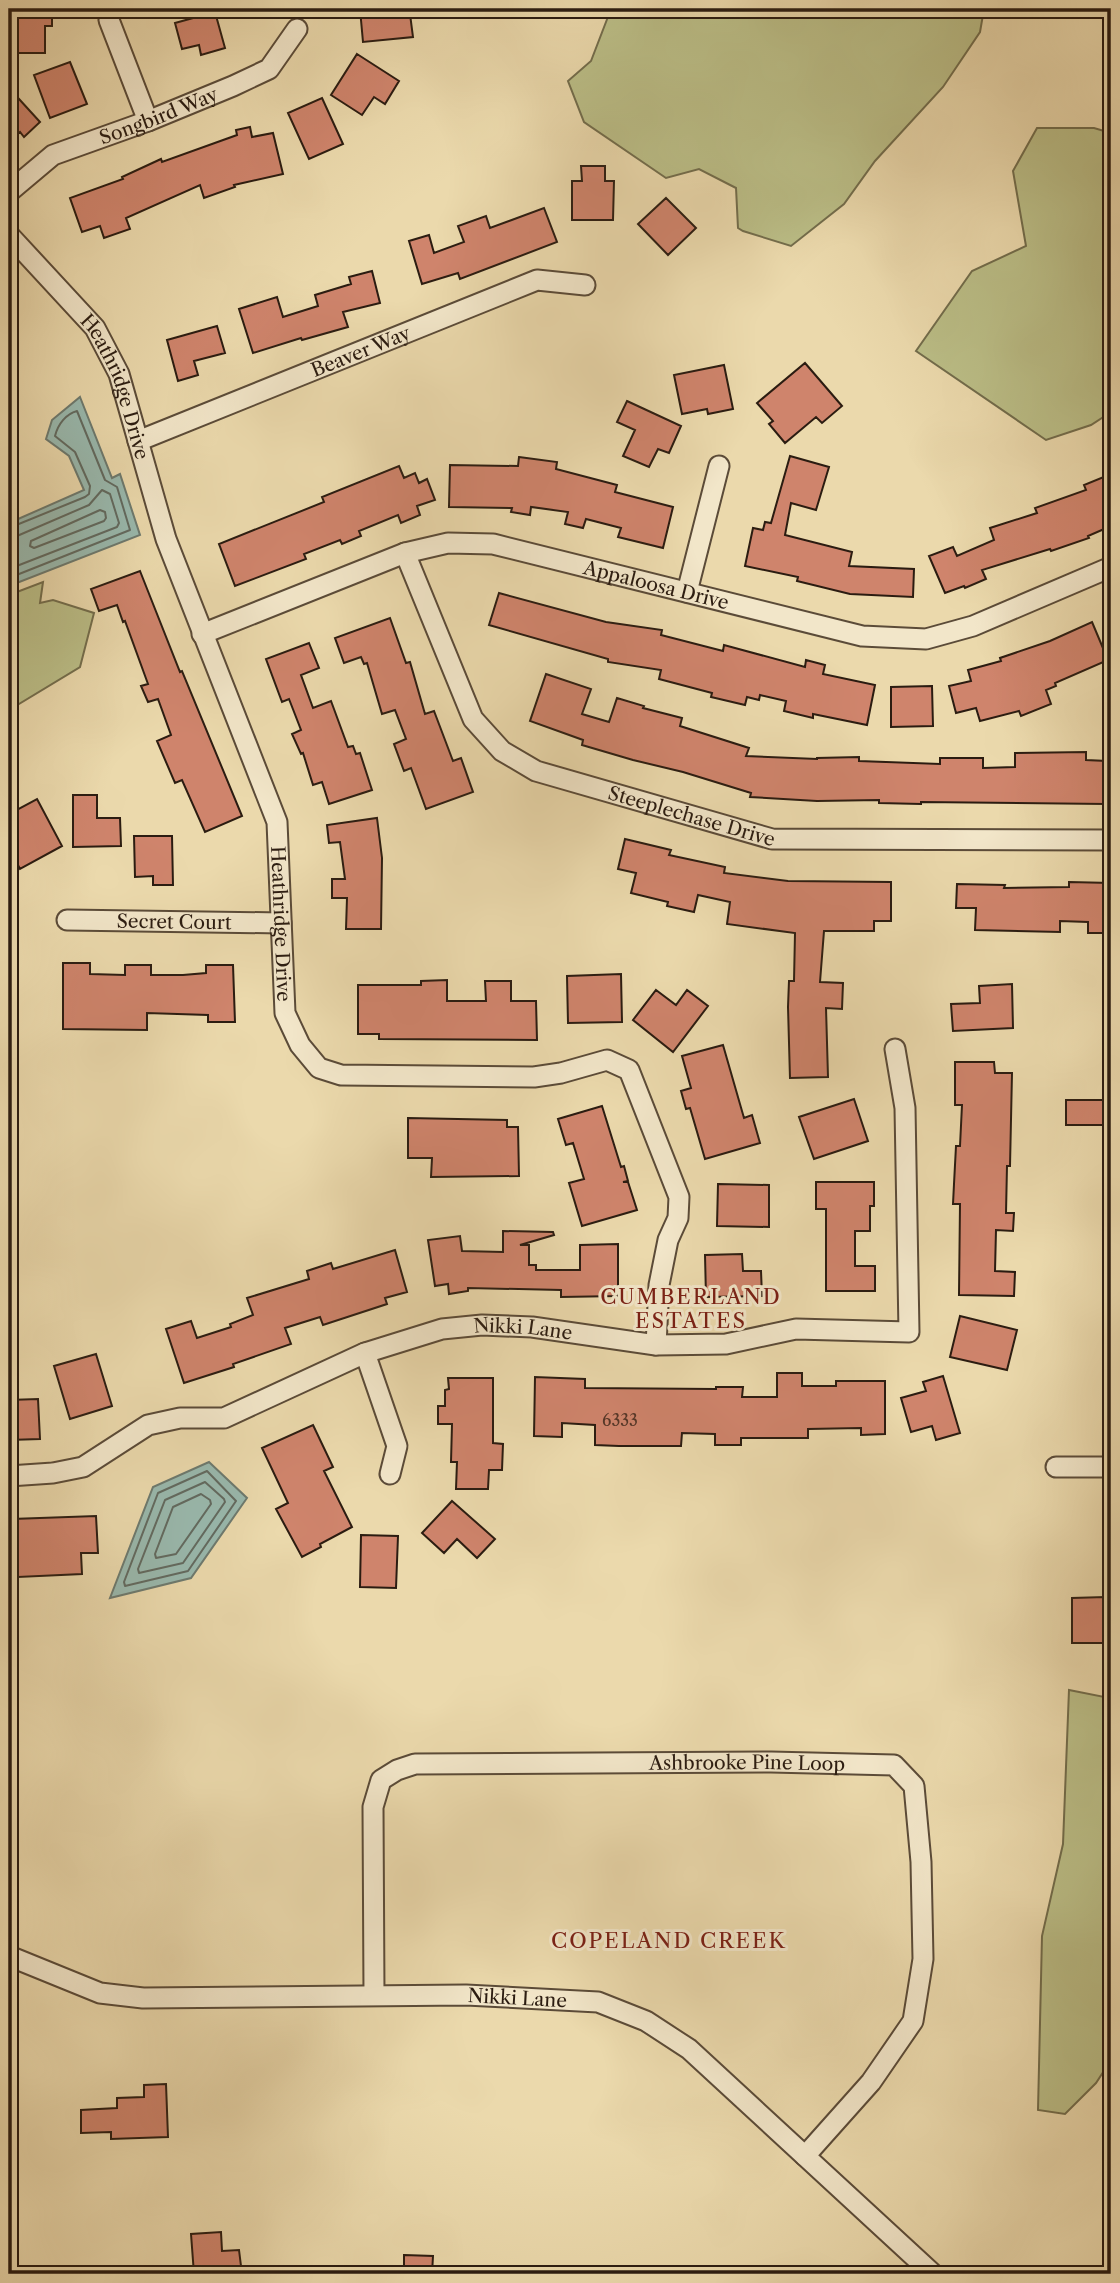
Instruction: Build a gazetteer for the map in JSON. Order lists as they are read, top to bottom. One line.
{"streets":{"street":["Songbird Way","Beaver Way","Heathridge Drive","Appaloosa Drive","Steeplechase Drive","Secret Court","Nikki Lane","Ashbrooke Pine Loop"]},"crossings":[["Beaver Way","Heathridge Drive"],["Heathridge Drive","Appaloosa Drive"],["Heathridge Drive","Secret Court"],["Heathridge Drive","Nikki Lane"],["Appaloosa Drive","Steeplechase Drive"],["Nikki Lane","Ashbrooke Pine Loop"]],"districts":["CUMBERLAND ESTATES","COPELAND CREEK"],"house_numbers":["6333"]}
